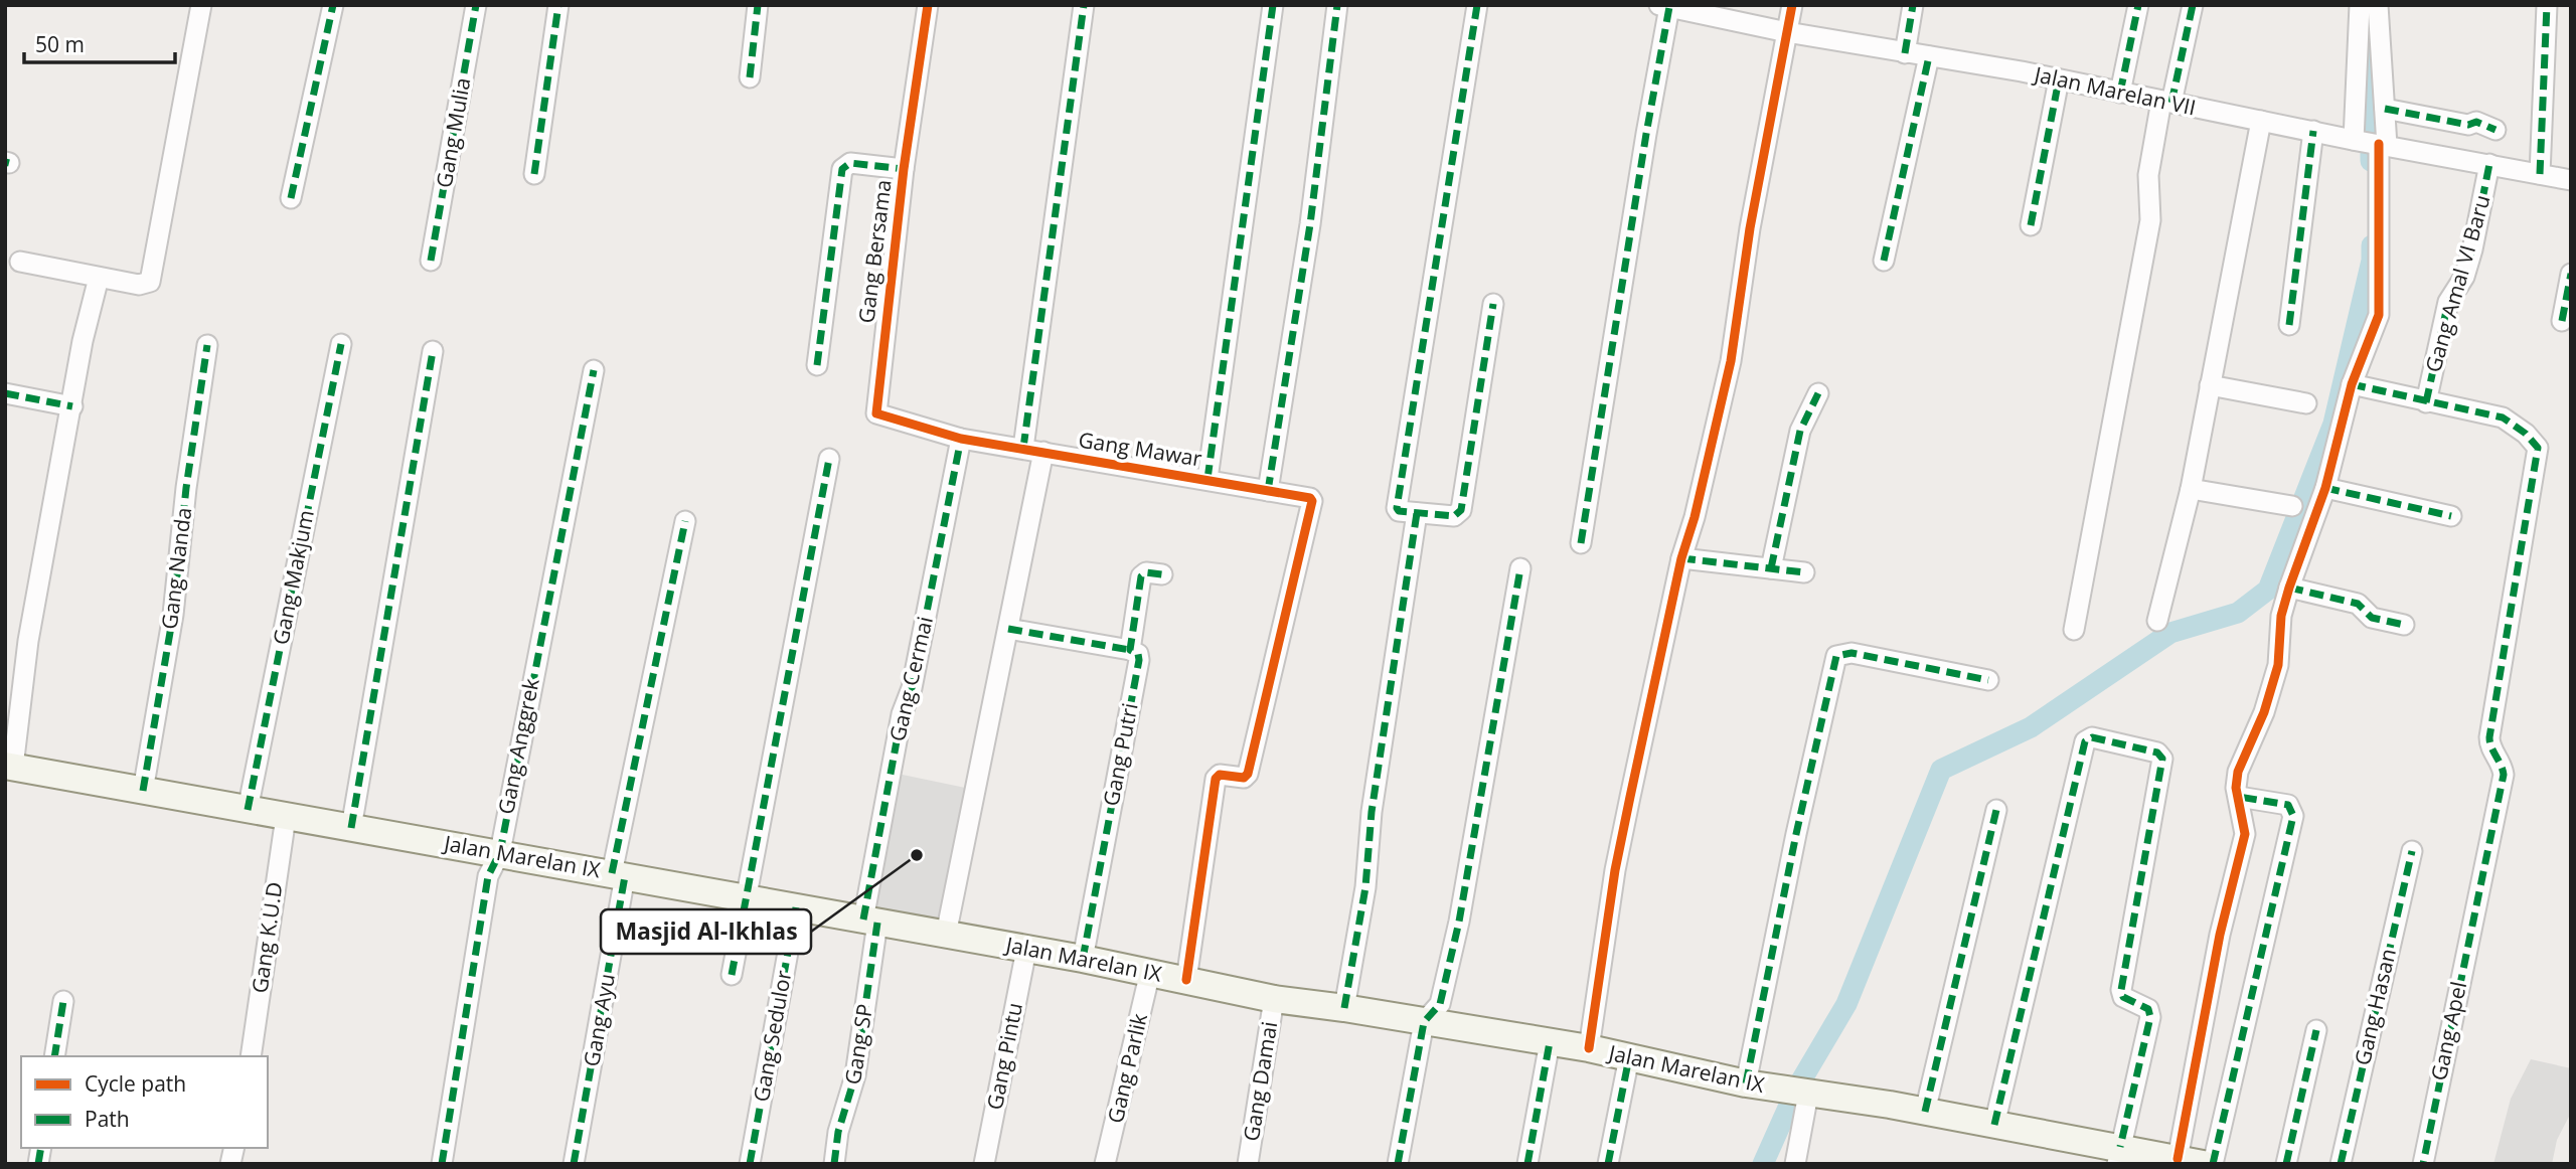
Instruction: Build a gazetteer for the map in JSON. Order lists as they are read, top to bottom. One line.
{"streets":{"main road":["Jalan Marelan IX"],"street":["Jalan Marelan VII","Gang Mulia","Gang Bersama","Gang Amal VI Baru","Gang Mawar","Gang Nanda","Gang Makjum","Gang Cermai","Gang Anggrek","Gang Putri","Gang K.U.D","Gang Hasan","Gang Ayu","Gang Apel","Gang Sedulor","Gang SP","Gang Pintu","Gang Parlik","Gang Damai"]},"crossings":[["Jalan Marelan VII","Gang Amal VI Baru"],["Gang Bersama","Gang Mawar"],["Gang Bersama","Gang Cermai"],["Gang Amal VI Baru","Gang Apel"],["Gang Mawar","Gang Cermai"],["Gang Mawar","Jalan Marelan IX"],["Gang Nanda","Jalan Marelan IX"],["Gang Makjum","Jalan Marelan IX"],["Gang Cermai","Jalan Marelan IX"],["Gang Cermai","Gang SP"],["Gang Anggrek","Jalan Marelan IX"],["Gang Putri","Jalan Marelan IX"],["Jalan Marelan IX","Gang K.U.D"],["Jalan Marelan IX","Gang Ayu"],["Jalan Marelan IX","Gang Sedulor"],["Jalan Marelan IX","Gang SP"],["Jalan Marelan IX","Gang Pintu"],["Jalan Marelan IX","Gang Parlik"],["Jalan Marelan IX","Gang Damai"]],"places":["Masjid Al-Ikhlas"],"legend":["Cycle path","Path"],"scale_bar":"50 m"}
